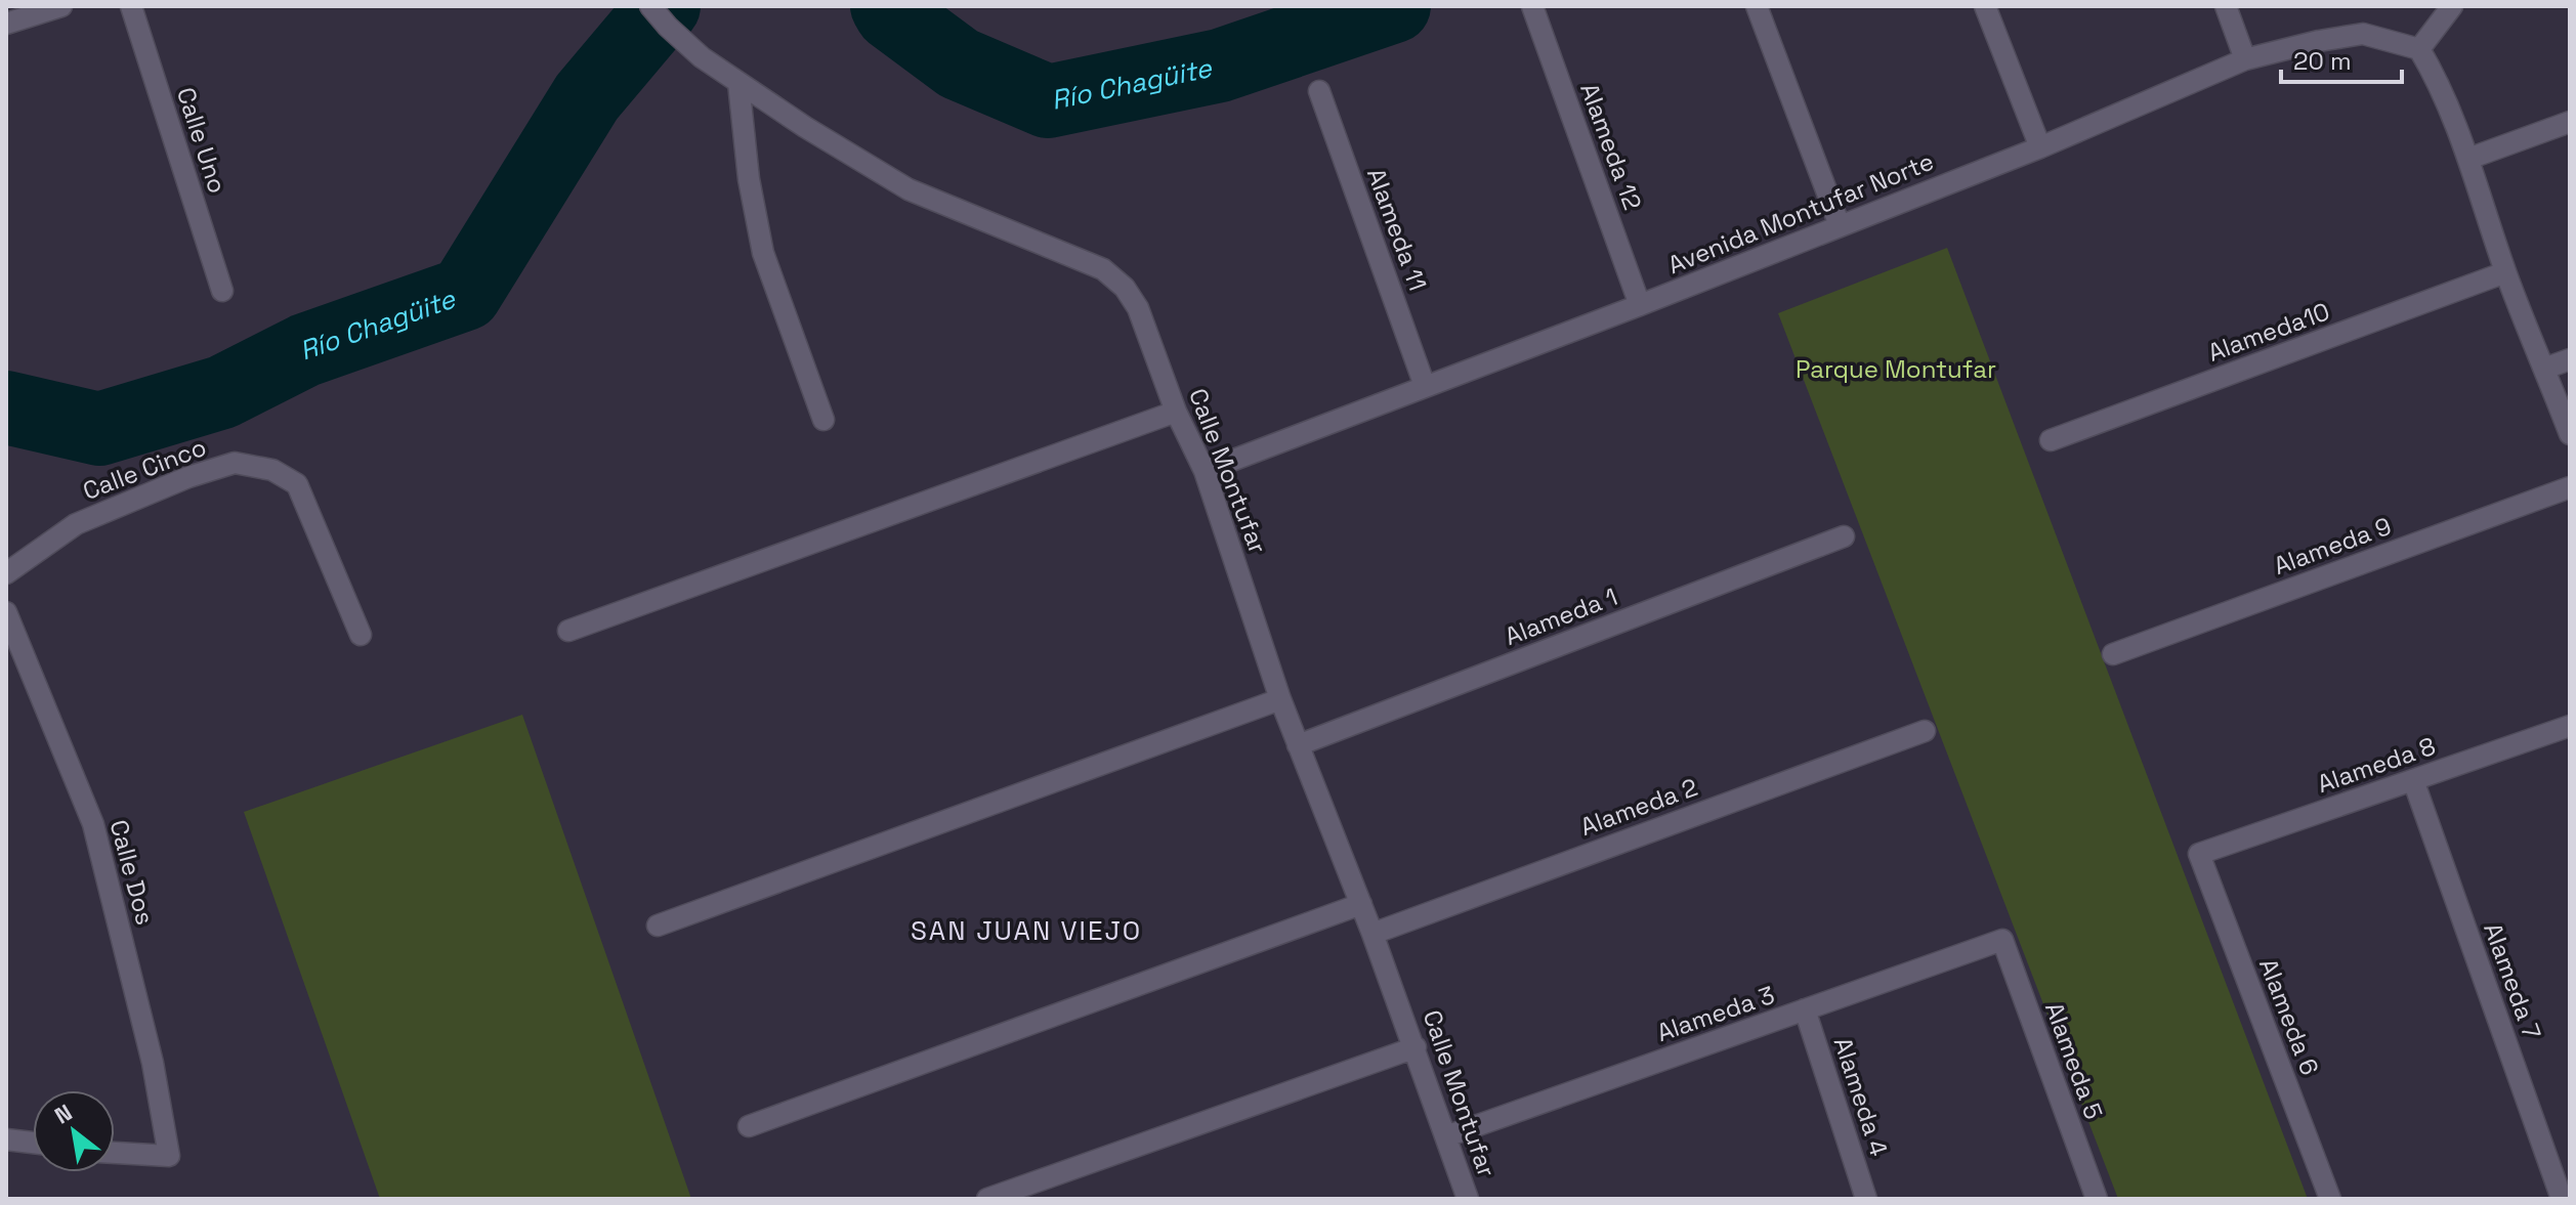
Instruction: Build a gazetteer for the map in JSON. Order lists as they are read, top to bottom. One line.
{"streets":{"street":["Calle Uno","Alameda 12","Avenida Montufar Norte","Alameda 11","Alameda10","Calle Cinco","Calle Montufar","Alameda 9","Alameda 1","Alameda 8","Alameda 2","Calle Dos","Alameda 7","Alameda 3","Alameda 6","Alameda 5","Alameda 4"]},"crossings":[["Alameda 12","Avenida Montufar Norte"],["Avenida Montufar Norte","Alameda 11"],["Avenida Montufar Norte","Calle Montufar"],["Calle Montufar","Alameda 1"],["Calle Montufar","Alameda 2"],["Calle Montufar","Alameda 3"],["Alameda 8","Alameda 7"],["Alameda 8","Alameda 6"],["Alameda 3","Alameda 5"],["Alameda 3","Alameda 4"]],"districts":["SAN JUAN VIEJO"],"water":["Río Chagüite"],"parks":["Parque Montufar"],"scale_bar":"20 m","north":"top left"}
